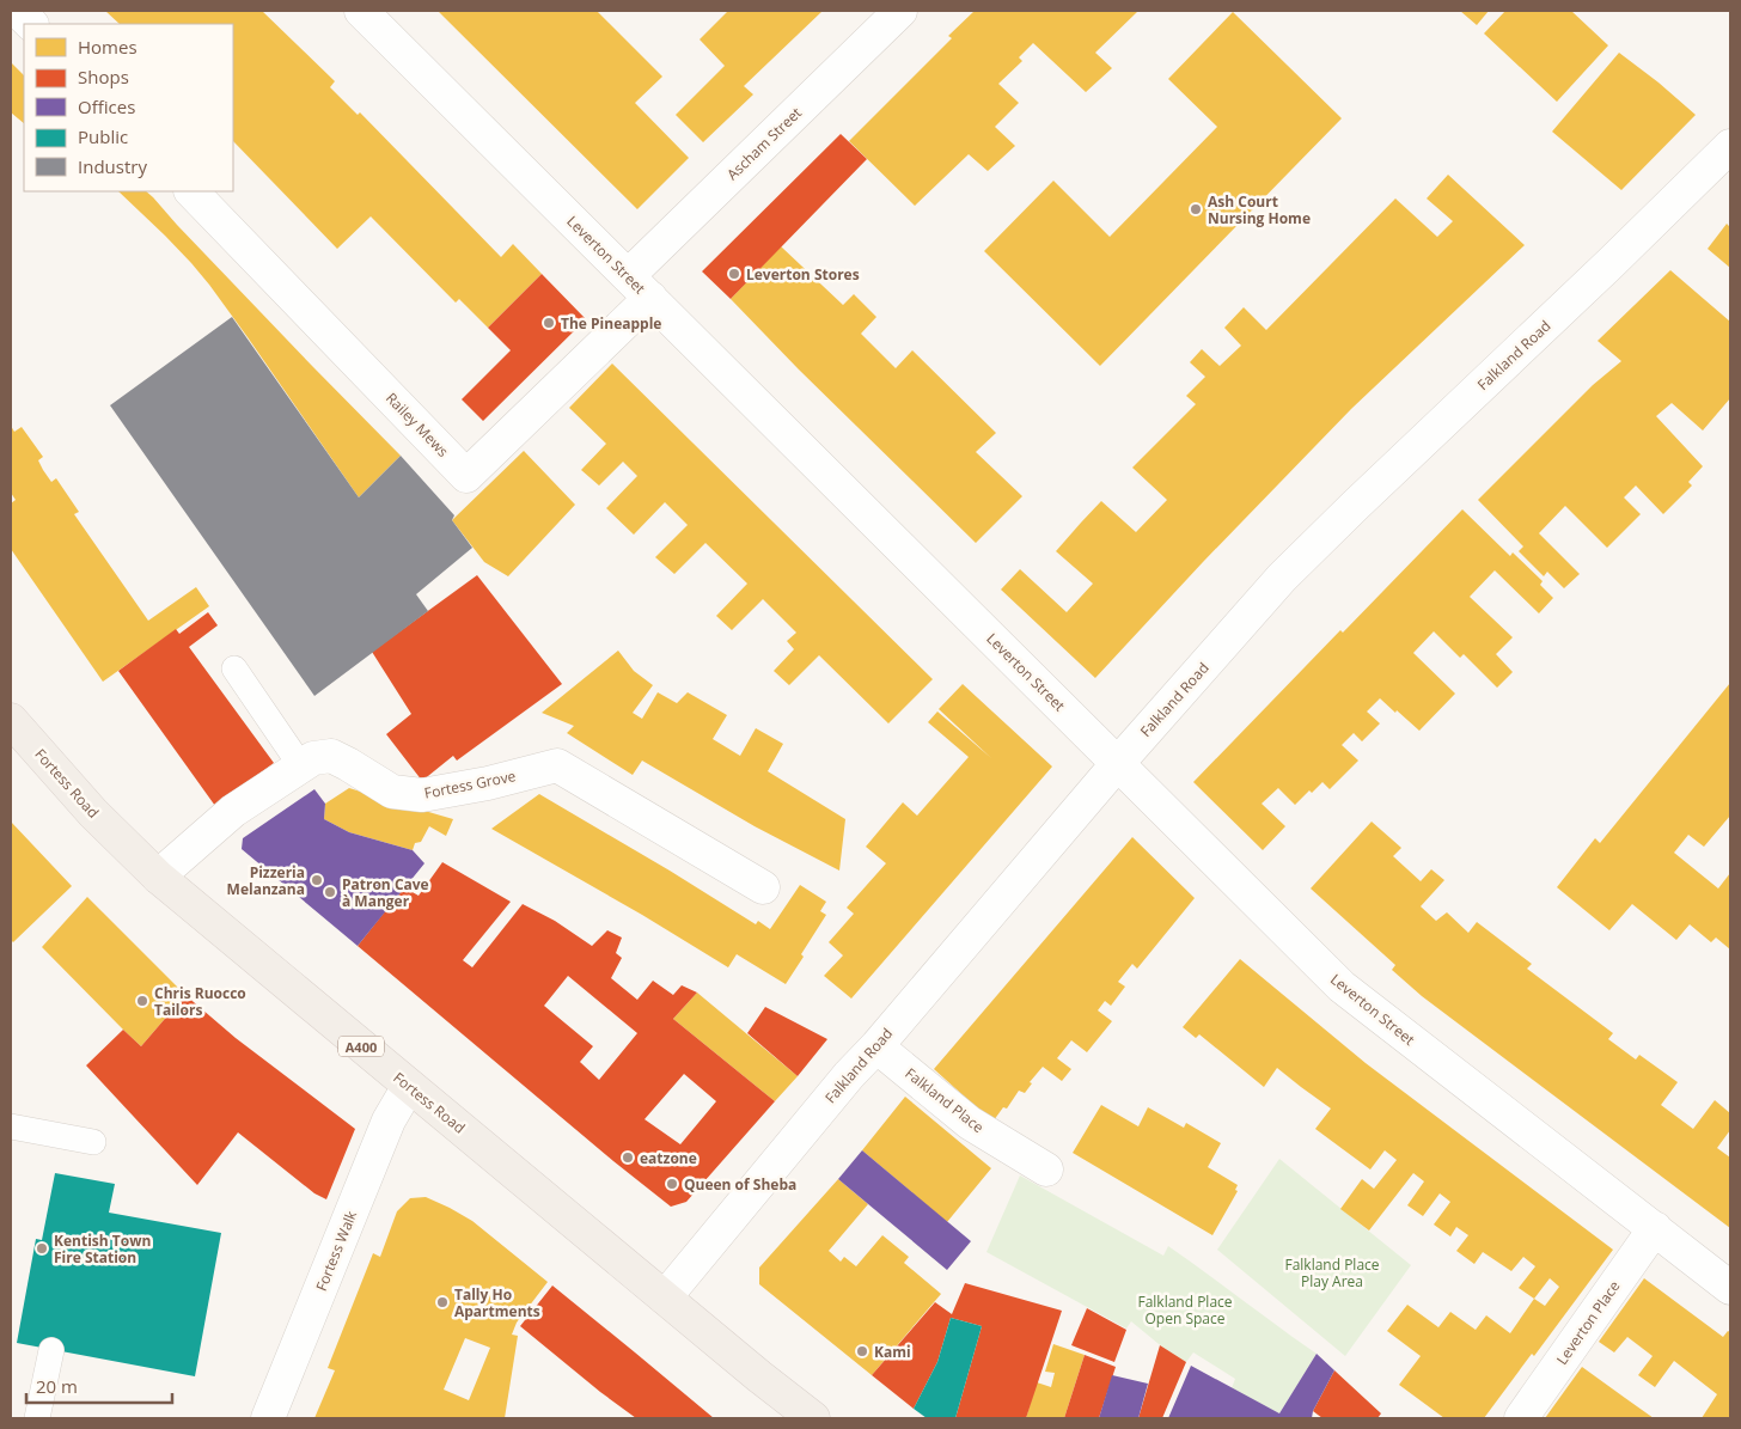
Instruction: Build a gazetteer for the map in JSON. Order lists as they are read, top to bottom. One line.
{"streets":{"main road":["Fortess Road","A400"],"street":["Ascham Street","Leverton Street","Falkland Road","Railey Mews","Fortess Grove","Falkland Place","Fortess Walk","Leverton Place"]},"crossings":[["Ascham Street","Leverton Street"],["Ascham Street","Railey Mews"],["Leverton Street","Falkland Road"],["Leverton Street","Railey Mews"],["Leverton Street","Leverton Place"],["Falkland Road","Fortess Road"],["Falkland Road","Falkland Place"],["Fortess Road","Fortess Grove"],["Fortess Road","Fortess Walk"]],"parks":["Falkland Place Play Area","Falkland Place Open Space"],"places":["Ash Court Nursing Home","Leverton Stores","The Pineapple","Pizzeria Melanzana","Patron Cave à Manger","Chris Ruocco Tailors","eatzone","Queen of Sheba","Kentish Town Fire Station","Tally Ho Apartments","Kami"],"legend":["Homes","Shops","Offices","Public","Industry"],"scale_bar":"20 m"}
